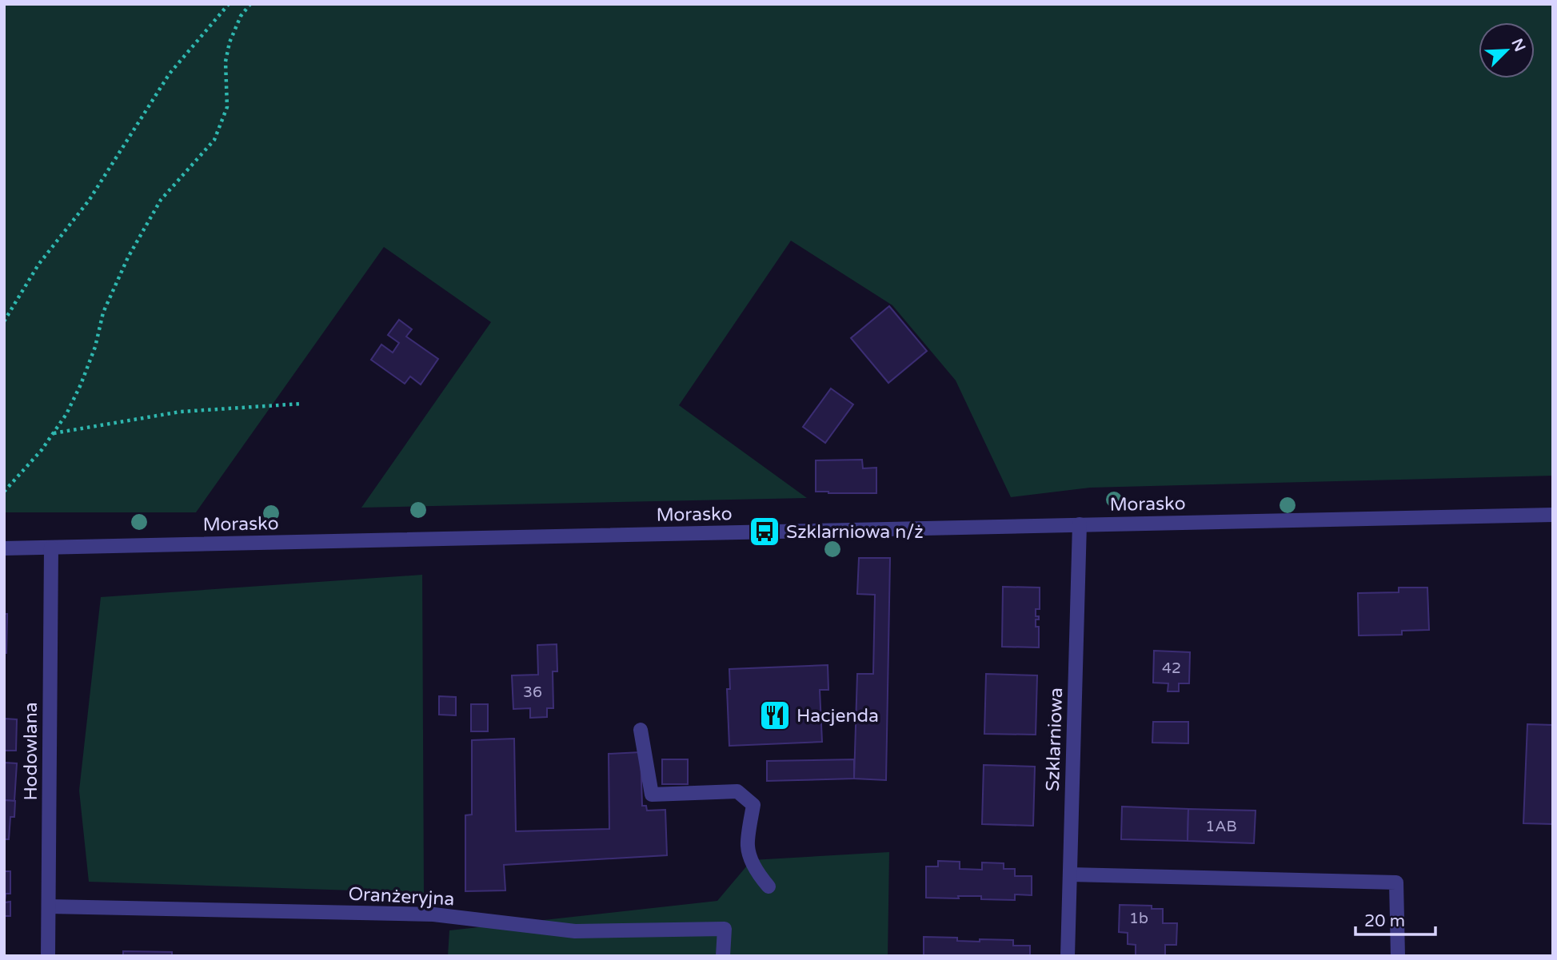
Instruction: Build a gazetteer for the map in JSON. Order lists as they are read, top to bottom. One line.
{"streets":{"street":["Morasko","Szklarniowa","Hodowlana","Oranżeryjna"]},"crossings":[["Morasko","Szklarniowa"],["Morasko","Hodowlana"],["Hodowlana","Oranżeryjna"]],"places":{"bus stop":["Szklarniowa n/ż"],"restaurant":["Hacjenda"]},"house_numbers":["42","36","1AB","1b"],"scale_bar":"20 m","north":"top right"}
